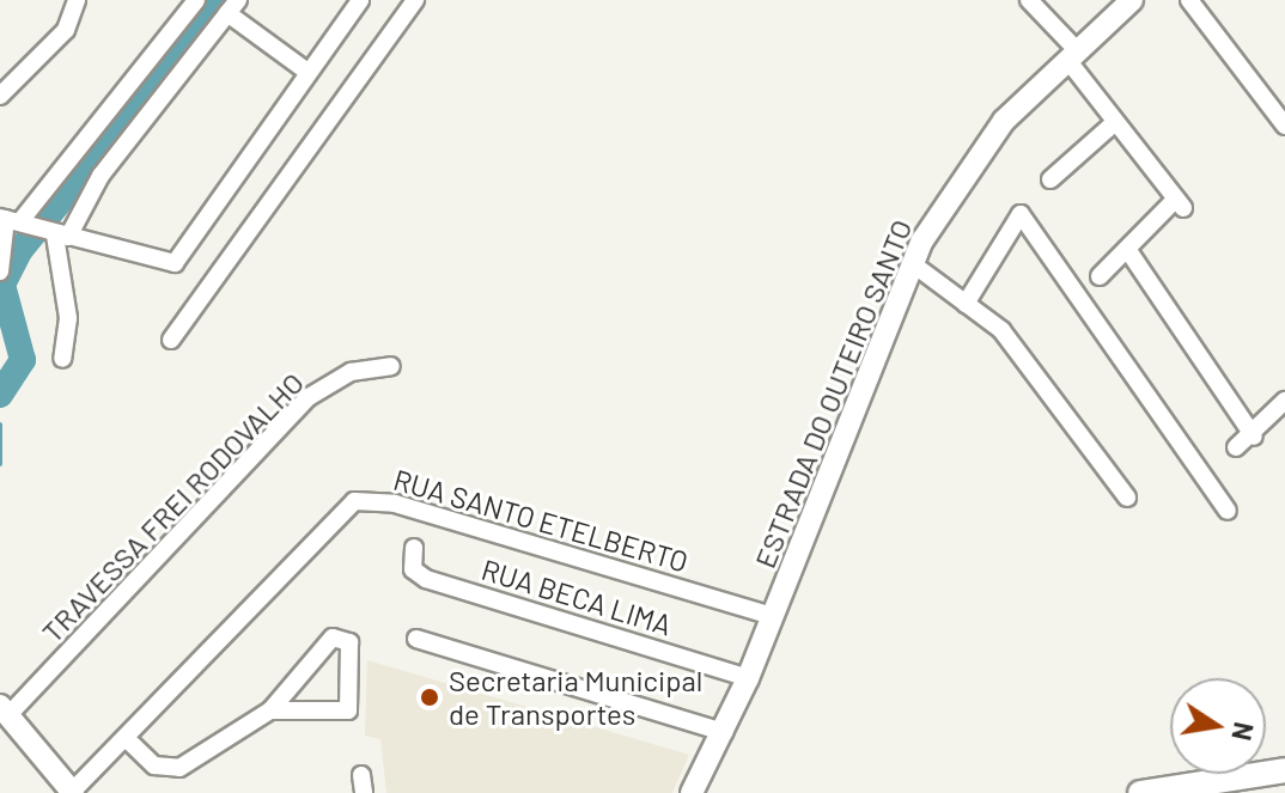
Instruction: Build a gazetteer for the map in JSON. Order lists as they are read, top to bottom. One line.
{"streets":{"street":["ESTRADA DO OUTEIRO SANTO","TRAVESSA FREI RODOVALHO","RUA SANTO ETELBERTO","RUA BECA LIMA"]},"crossings":[["ESTRADA DO OUTEIRO SANTO","RUA SANTO ETELBERTO"],["ESTRADA DO OUTEIRO SANTO","RUA BECA LIMA"]],"places":["Secretaria Municipal de Transportes"],"north":"right"}
